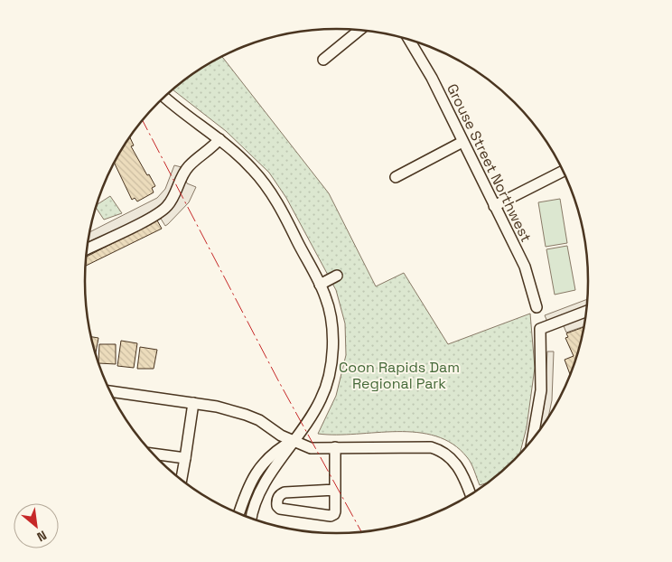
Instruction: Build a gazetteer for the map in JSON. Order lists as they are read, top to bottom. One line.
{"streets":{"street":["Grouse Street Northwest"]},"parks":["Coon Rapids Dam Regional Park"],"north":"bottom right"}
